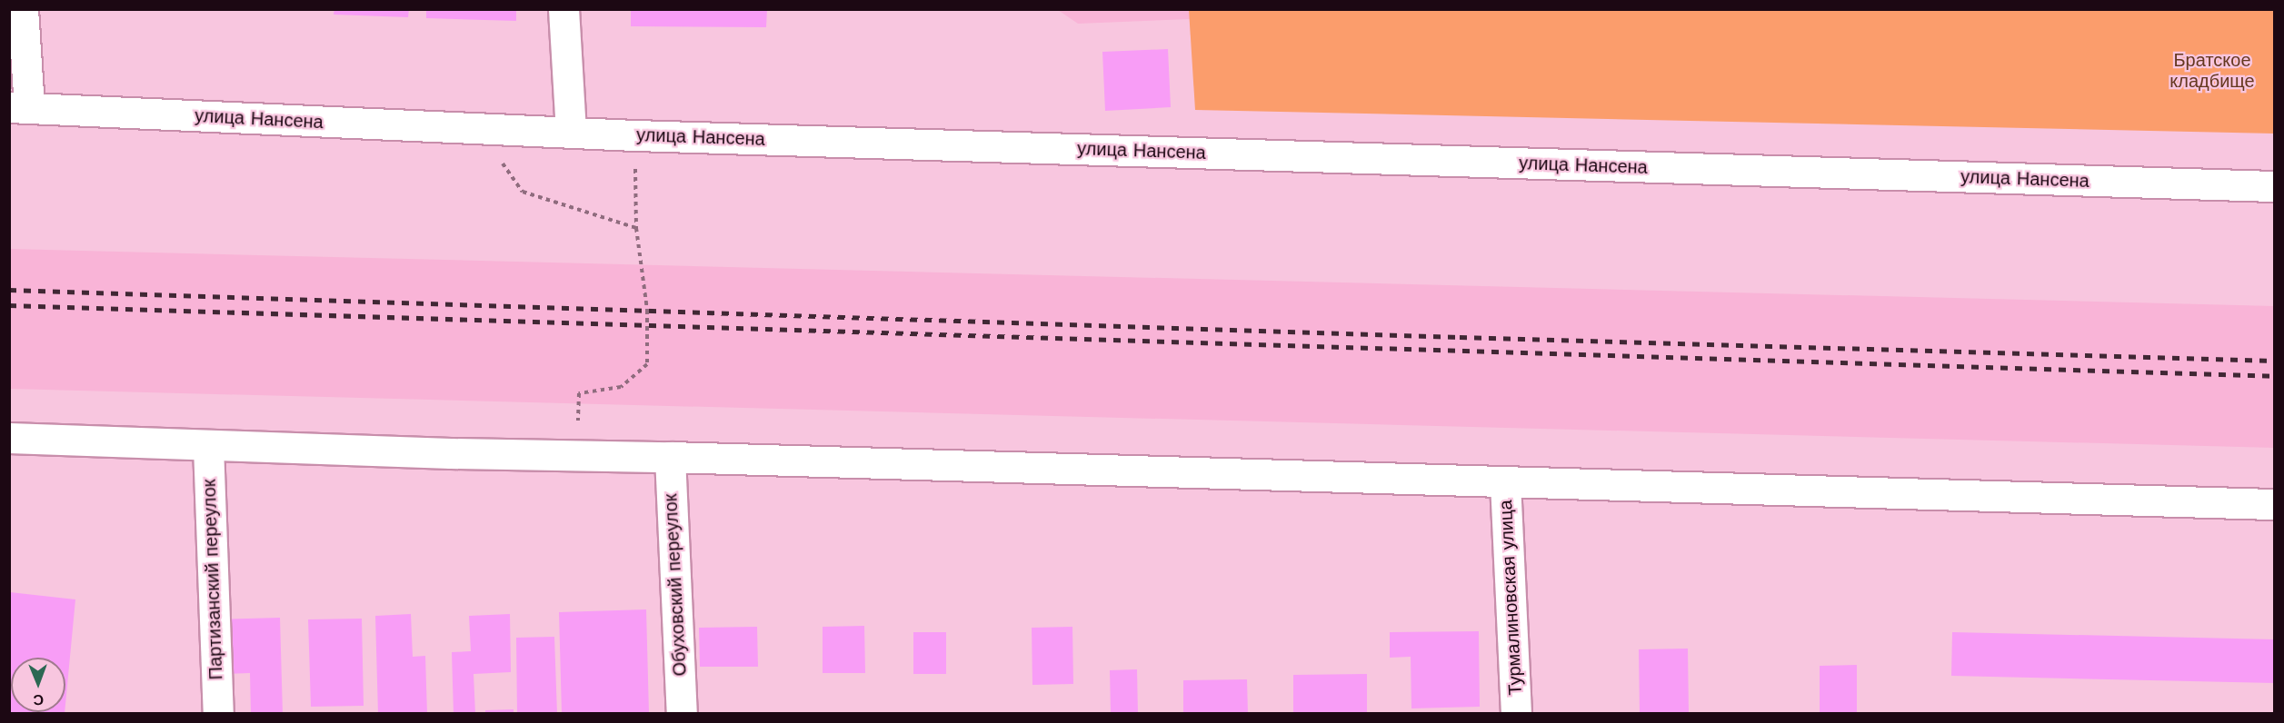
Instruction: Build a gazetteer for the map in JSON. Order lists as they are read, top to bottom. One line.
{"streets":{"main road":["улица Нансена","Партизанский переулок","Обуховский переулок","Турмалиновская улица"]},"parks":["Братское кладбище"],"north":"bottom"}
